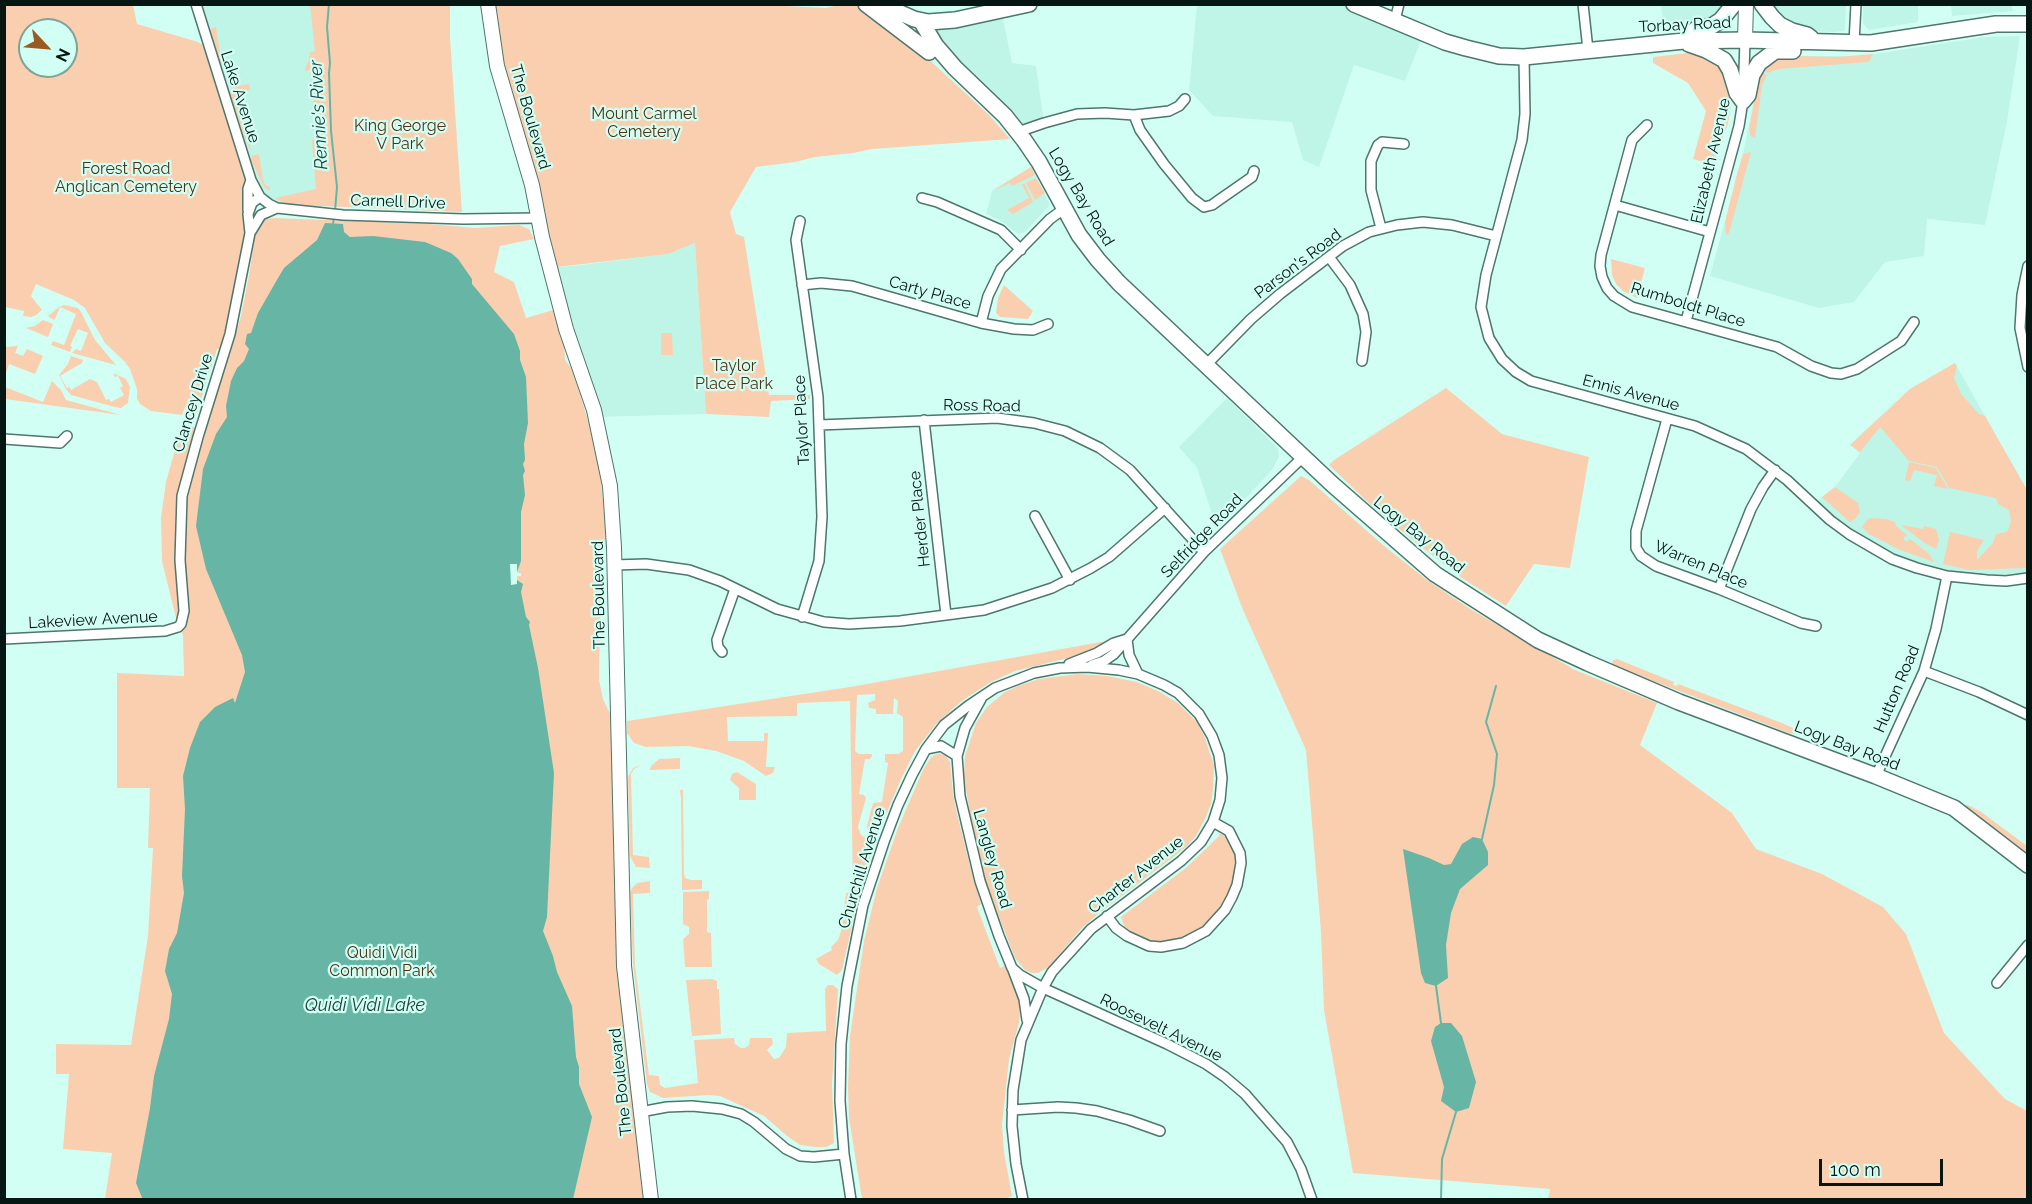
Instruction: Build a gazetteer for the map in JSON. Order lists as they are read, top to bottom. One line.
{"streets":{"main road":["Torbay Road","Logy Bay Road"],"street":["Lake Avenue","The Boulevard","Elizabeth Avenue","Carnell Drive","Parson's Road","Carty Place","Rumboldt Place","Ennis Avenue","Clancey Drive","Ross Road","Taylor Place","Herder Place","Selfridge Road","Warren Place","Lakeview Avenue","Hutton Road","Langley Road","Churchill Avenue","Charter Avenue","Roosevelt Avenue"]},"crossings":[["Torbay Road","Elizabeth Avenue"],["Torbay Road","Ennis Avenue"],["Lake Avenue","Carnell Drive"],["Lake Avenue","Clancey Drive"],["The Boulevard","Carnell Drive"],["Elizabeth Avenue","Rumboldt Place"],["Logy Bay Road","Parson's Road"],["Logy Bay Road","Selfridge Road"],["Logy Bay Road","Hutton Road"],["Parson's Road","Ennis Avenue"],["Carty Place","Taylor Place"],["Ennis Avenue","Warren Place"],["Ennis Avenue","Hutton Road"],["Clancey Drive","Lakeview Avenue"],["Ross Road","Taylor Place"],["Ross Road","Herder Place"],["Ross Road","Selfridge Road"],["Selfridge Road","Churchill Avenue"],["Selfridge Road","Charter Avenue"],["Langley Road","Churchill Avenue"],["Langley Road","Charter Avenue"],["Churchill Avenue","Charter Avenue"],["Charter Avenue","Roosevelt Avenue"]],"water":["Rennie's River","Quidi Vidi Lake"],"parks":["Mount Carmel Cemetery","King George V Park","Forest Road Anglican Cemetery","Taylor Place Park","Quidi Vidi Common Park"],"scale_bar":"100 m","north":"bottom right"}
